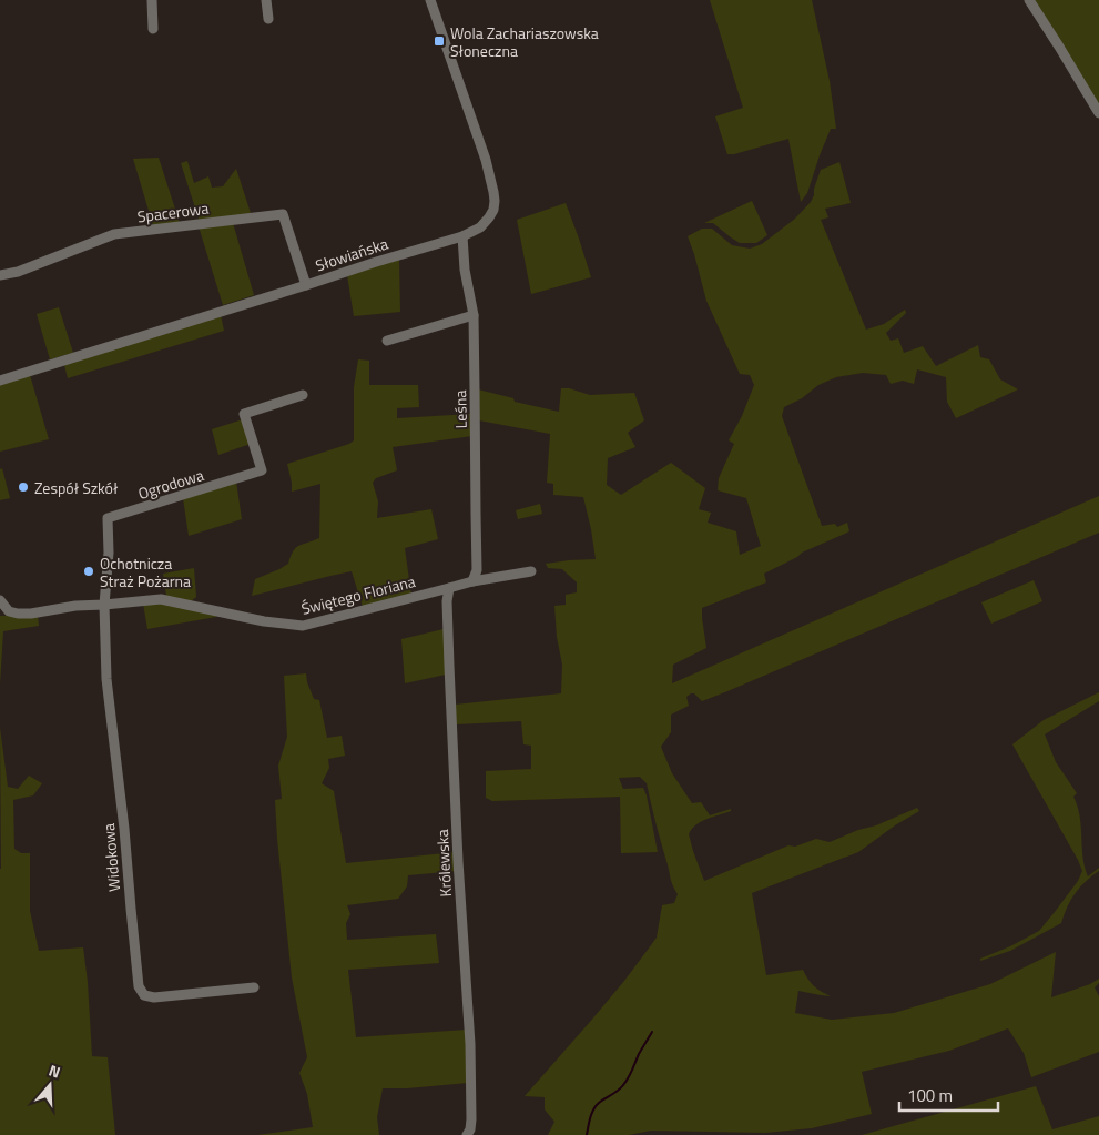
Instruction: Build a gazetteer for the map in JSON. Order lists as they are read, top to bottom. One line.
{"streets":{"street":["Spacerowa","Słowiańska","Leśna","Ogrodowa","Świętego Floriana","Widokowa","Królewska"]},"crossings":[["Spacerowa","Słowiańska"],["Słowiańska","Leśna"],["Leśna","Świętego Floriana"],["Ogrodowa","Świętego Floriana"],["Ogrodowa","Widokowa"],["Świętego Floriana","Widokowa"],["Świętego Floriana","Królewska"]],"places":{"transit":["Wola Zachariaszowska Słoneczna"],"other":["Zespół Szkół","Ochotnicza Straż Pożarna"]},"scale_bar":"100 m","north":"top"}
